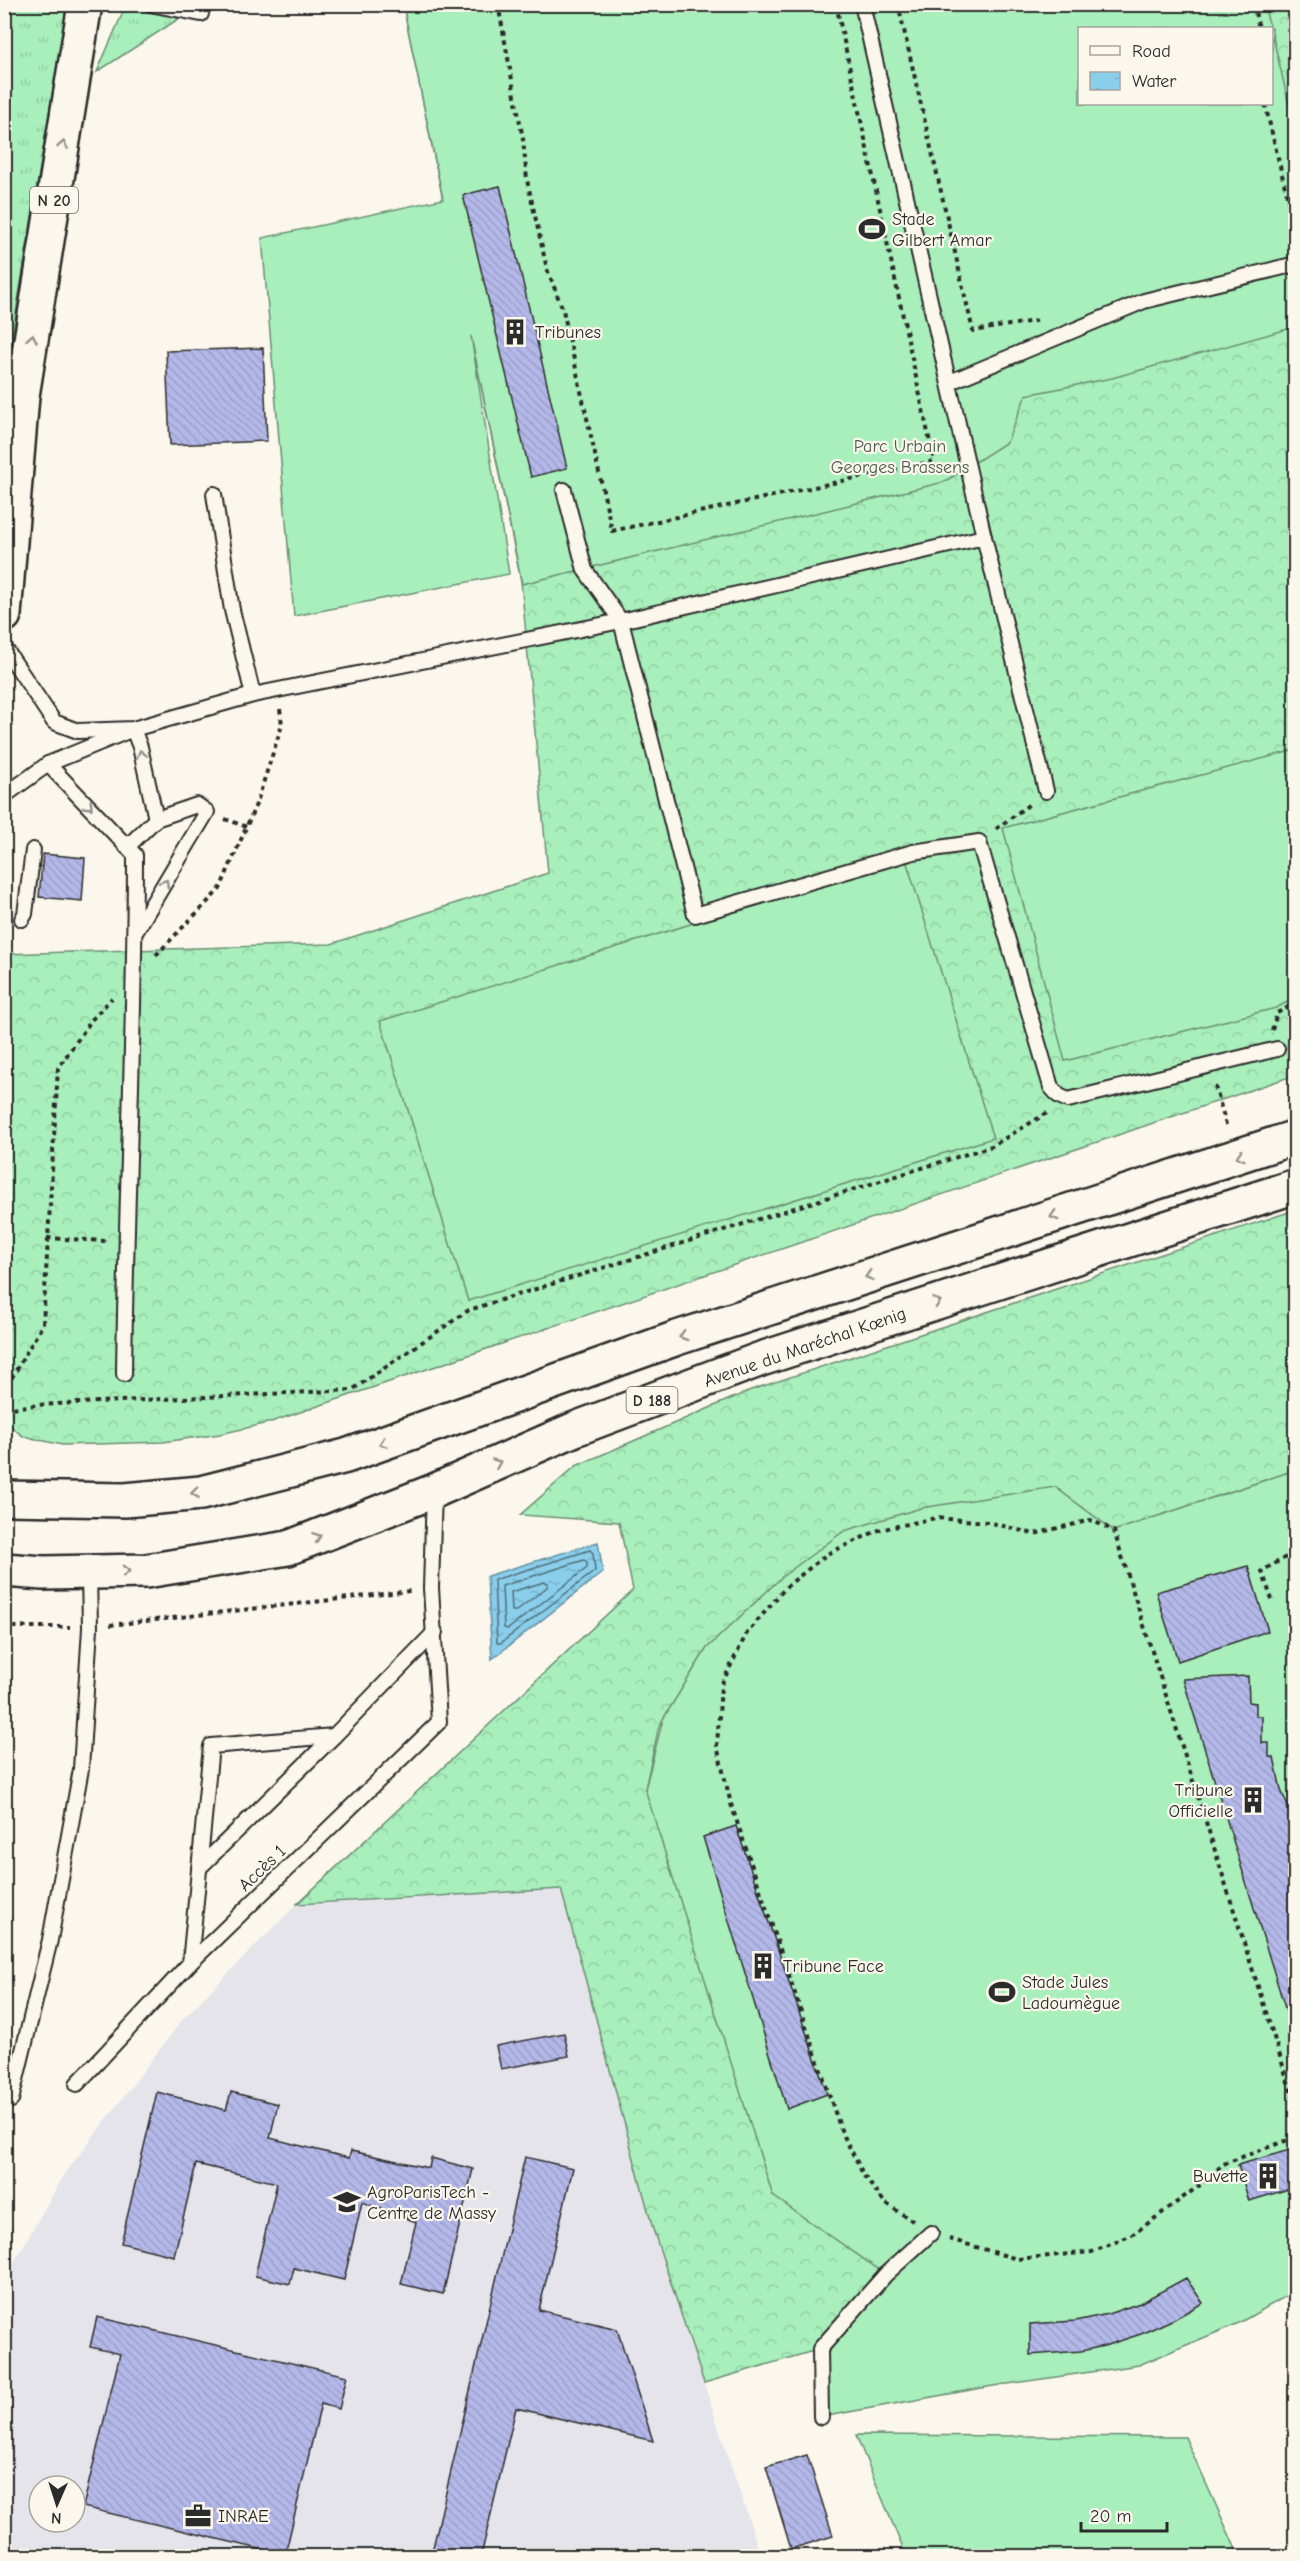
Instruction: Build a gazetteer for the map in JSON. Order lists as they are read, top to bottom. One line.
{"streets":{"main road":["N 20","Avenue du Maréchal Kœnig","D 188"],"lane":["Accès 1"]},"crossings":[["Avenue du Maréchal Kœnig","Accès 1"]],"parks":["Parc Urbain Georges Brassens"],"places":{"sports":["Stade Gilbert Amar","Stade Jules Ladoumègue"],"building":["Tribunes","Tribune Officielle","Tribune Face","Buvette"],"school or university":["AgroParisTech - Centre de Massy"],"office":["INRAE"]},"legend":["Road","Water"],"scale_bar":"20 m","north":"bottom"}
